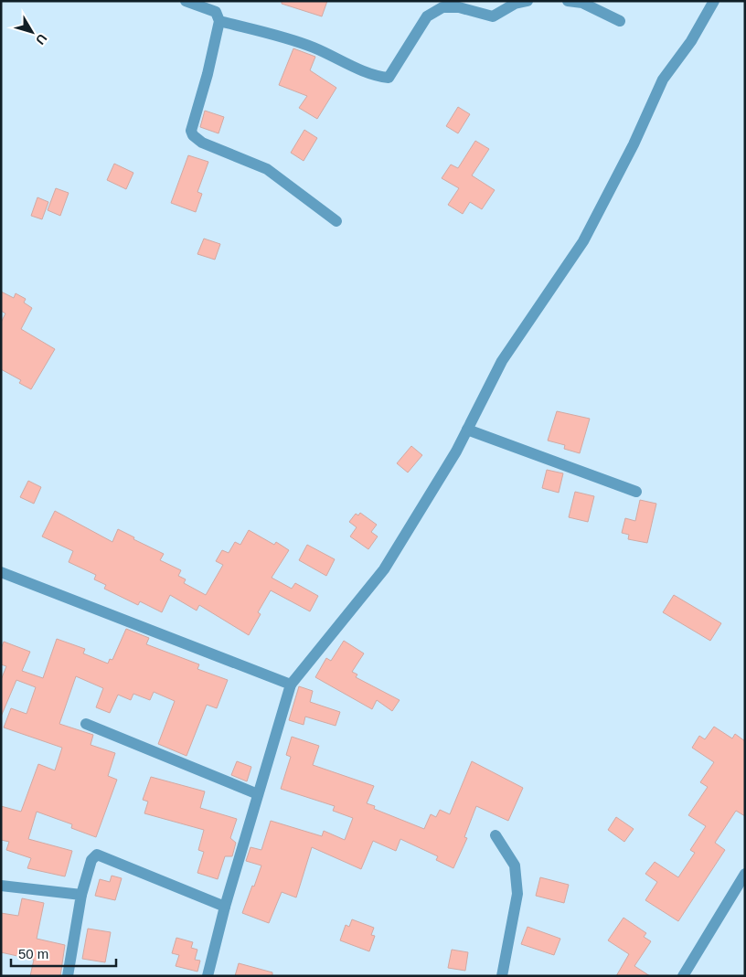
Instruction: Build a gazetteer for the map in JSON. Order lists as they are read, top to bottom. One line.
{"scale_bar":"50 m","north":"bottom right"}
